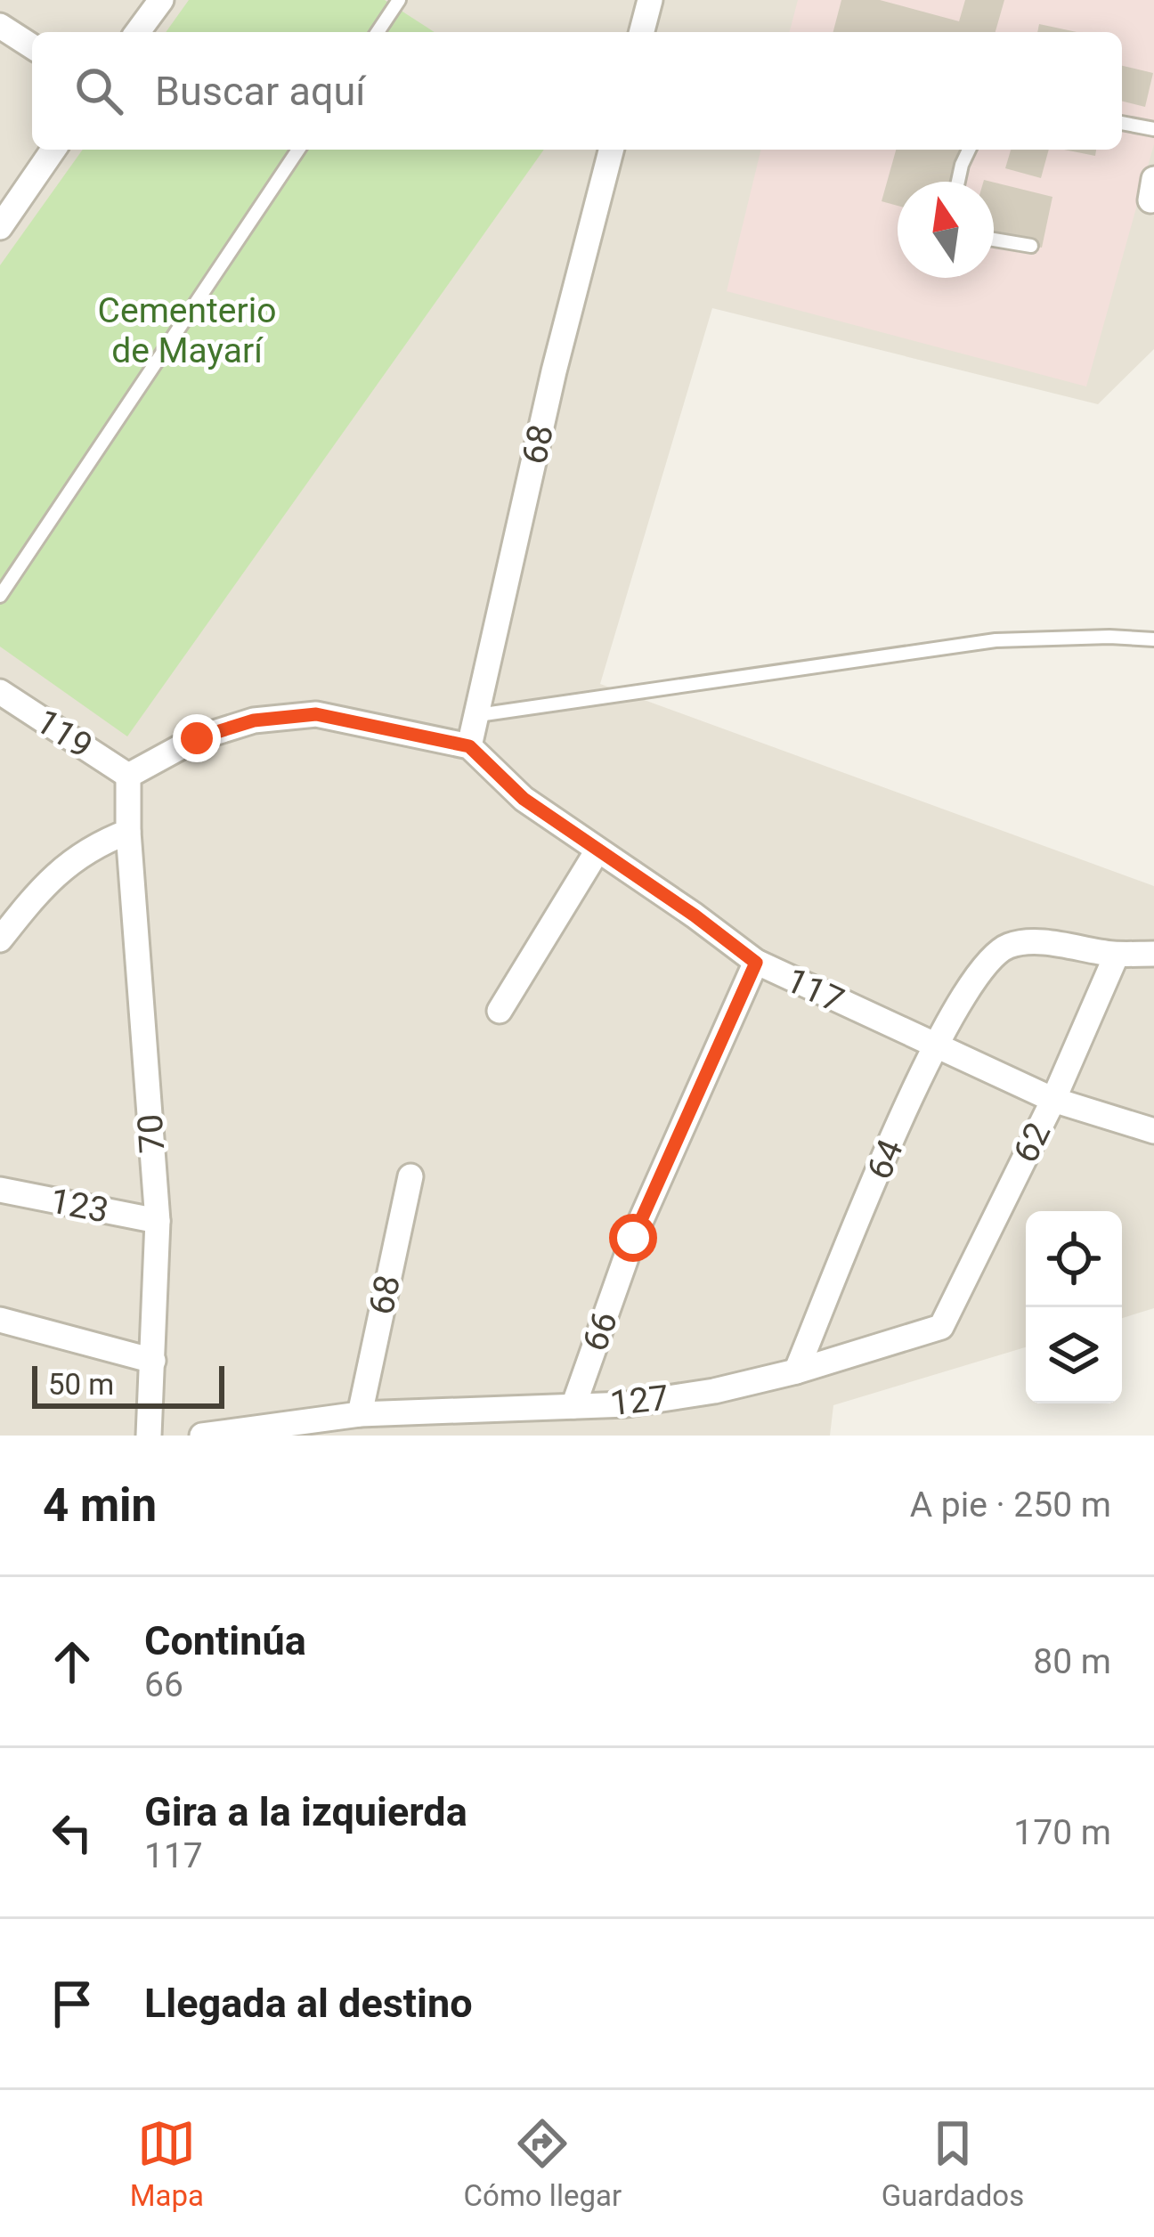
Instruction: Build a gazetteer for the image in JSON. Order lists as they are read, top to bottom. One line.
{"streets":{"street":["68","119","117","70","62","64","123","66","127"]},"crossings":[["68","117"],["68","127"],["117","62"],["117","64"],["117","66"],["70","123"],["62","64"],["62","127"],["64","127"],["66","127"]],"parks":["Cementerio de Mayarí"],"scale_bar":"50 m","north":"top","page":{"search":"Buscar aquí","scale":"50 m","heading":["4 min","A pie · 250 m"],"list":[["Continúa","66","80 m"],["Gira a la izquierda","117","170 m"],"Llegada al destino"],"nav":["Mapa","Cómo llegar","Guardados"]}}
